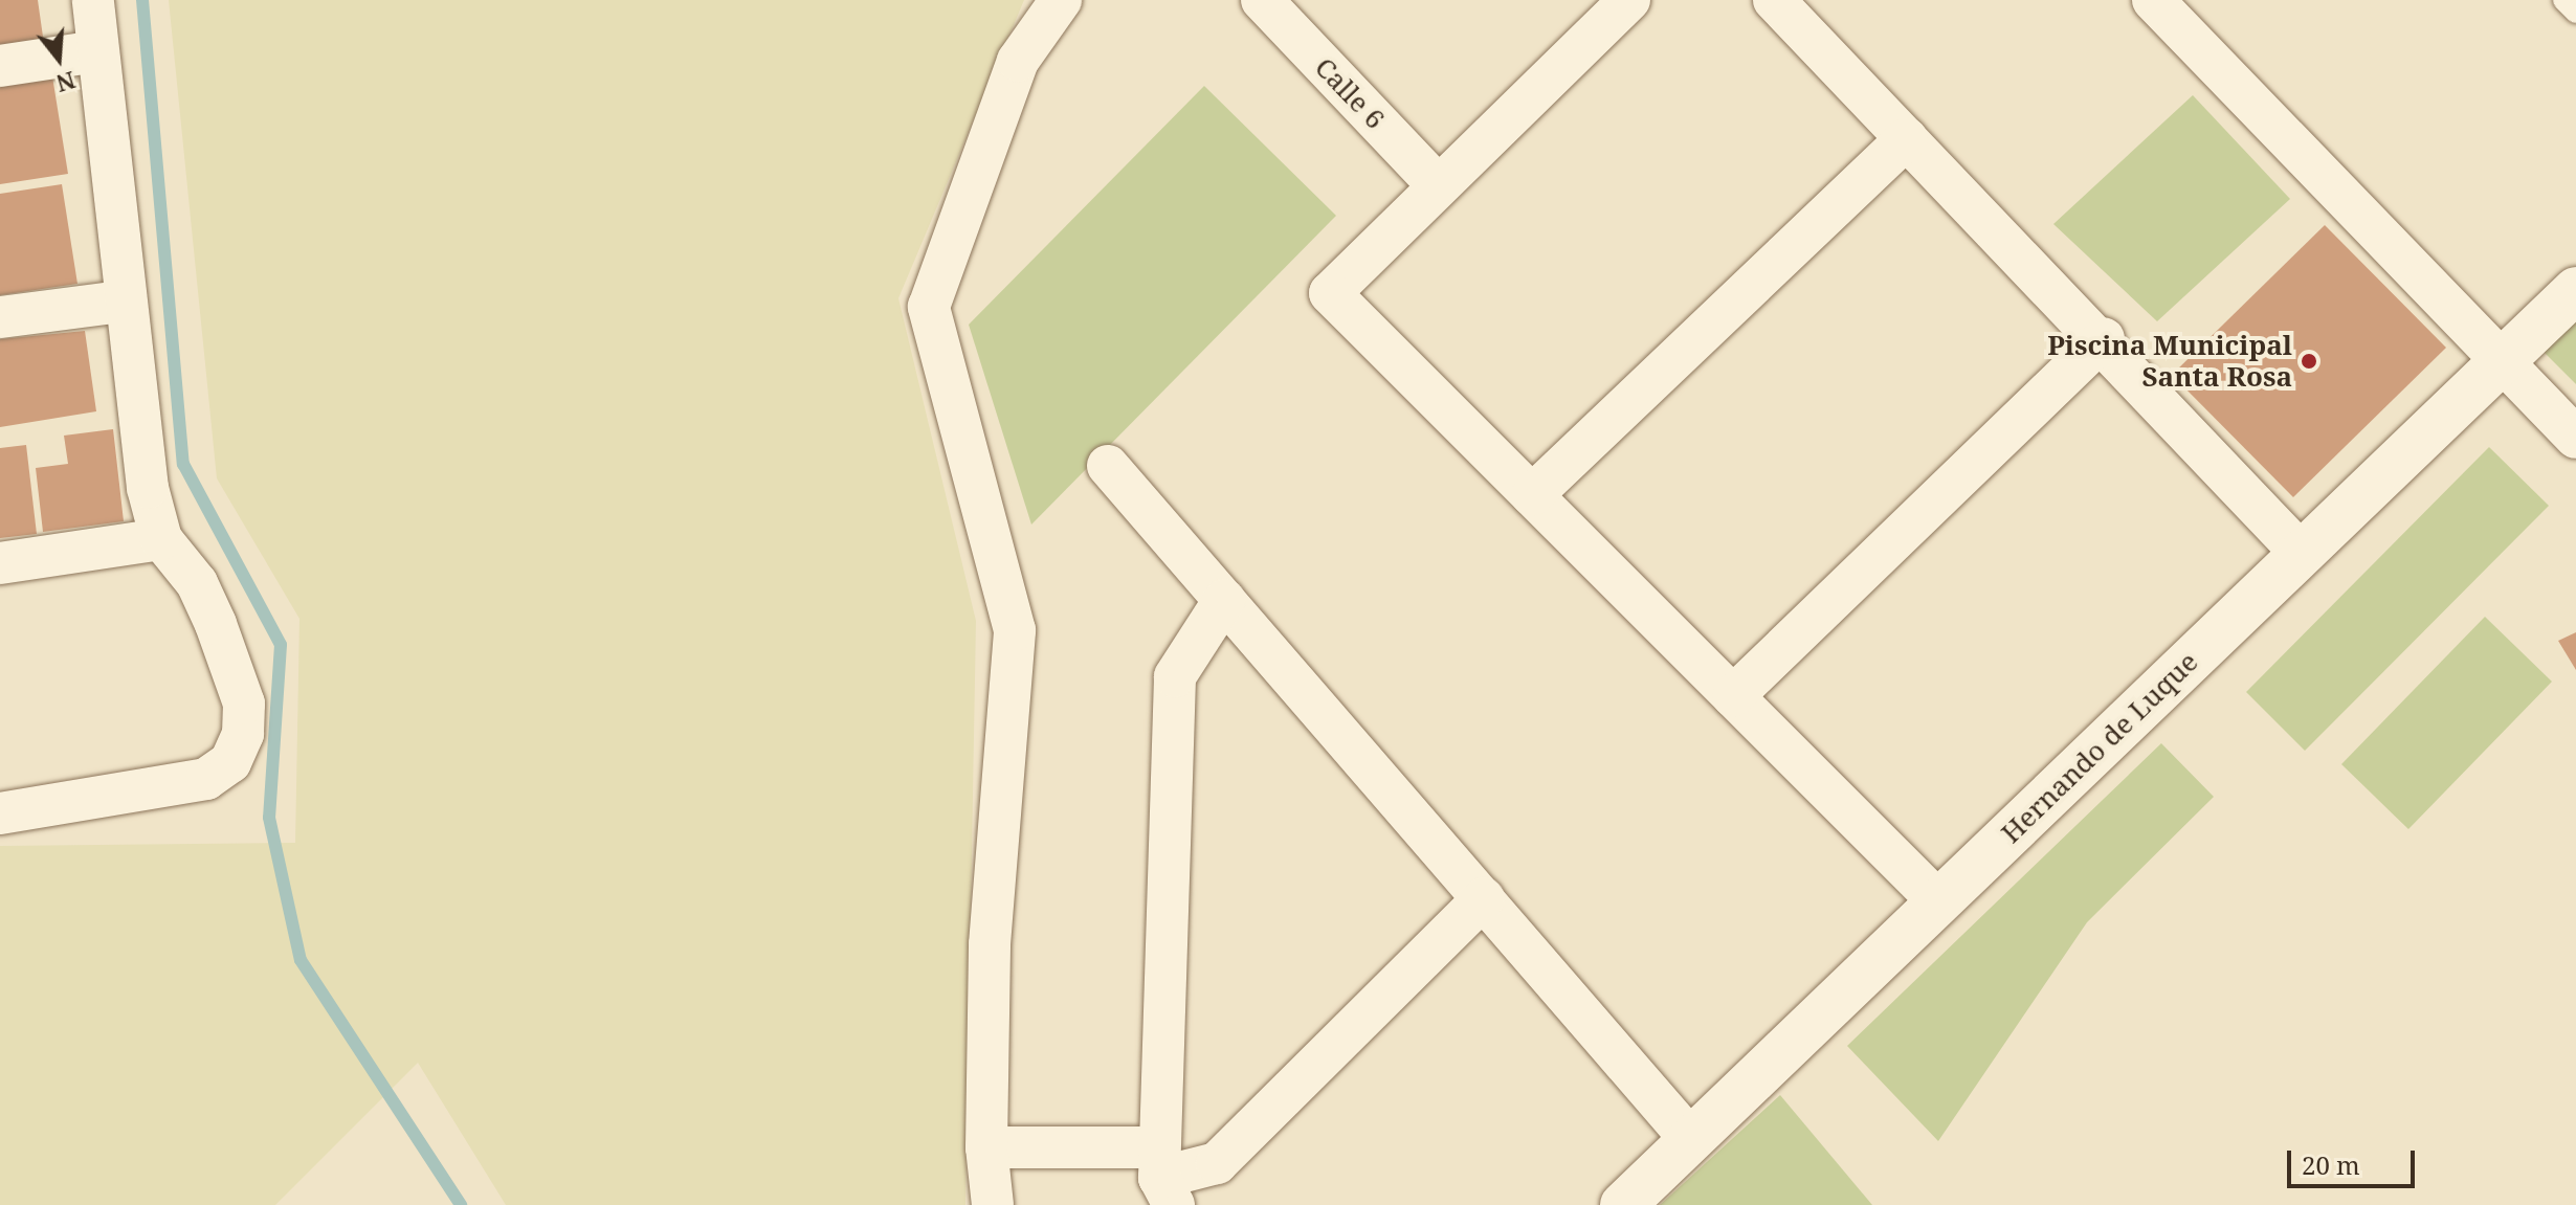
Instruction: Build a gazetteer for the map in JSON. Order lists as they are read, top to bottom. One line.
{"streets":{"street":["Calle 6","Hernando de Luque"]},"places":["Piscina Municipal Santa Rosa"],"scale_bar":"20 m","north":"bottom"}
